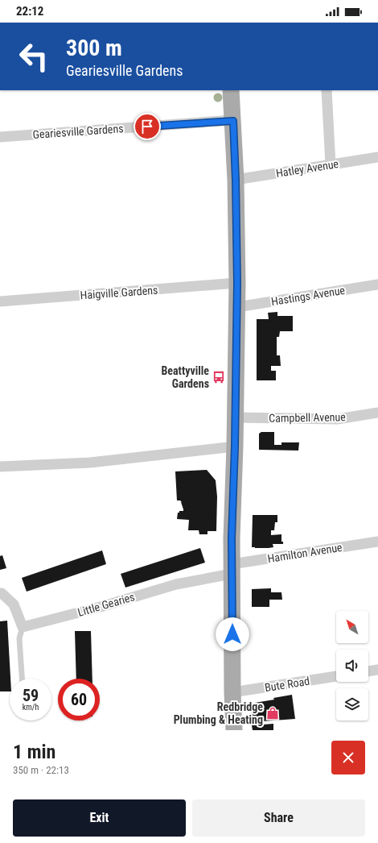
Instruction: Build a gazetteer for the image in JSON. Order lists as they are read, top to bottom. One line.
{"streets":{"street":["Geariesville Gardens","Hatley Avenue","Haigville Gardens","Hastings Avenue","Campbell Avenue","Hamilton Avenue","Little Gearies","Bute Road"]},"crossings":[["Hamilton Avenue","Little Gearies"]],"places":{"bus stop":["Beattyville Gardens"],"shop":["Redbridge Plumbing & Heating"]},"north":"top left","page":{"status":"22:12","turn":["300 m","Geariesville Gardens"],"speed":"59 km/h","limit":"60","heading":["1 min","350 m · 22:13"],"buttons":["Exit","Share"]}}
